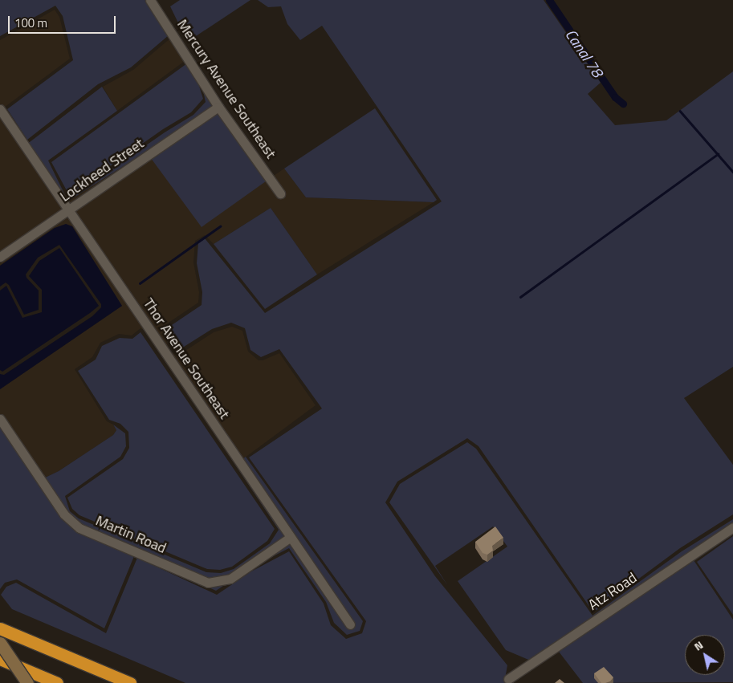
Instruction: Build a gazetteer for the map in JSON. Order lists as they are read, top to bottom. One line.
{"streets":{"street":["Mercury Avenue Southeast","Lockheed Street","Thor Avenue Southeast","Martin Road","Atz Road"]},"crossings":[["Mercury Avenue Southeast","Lockheed Street"],["Lockheed Street","Thor Avenue Southeast"],["Thor Avenue Southeast","Martin Road"]],"water":["Canal 78"],"scale_bar":"100 m","north":"top left"}
